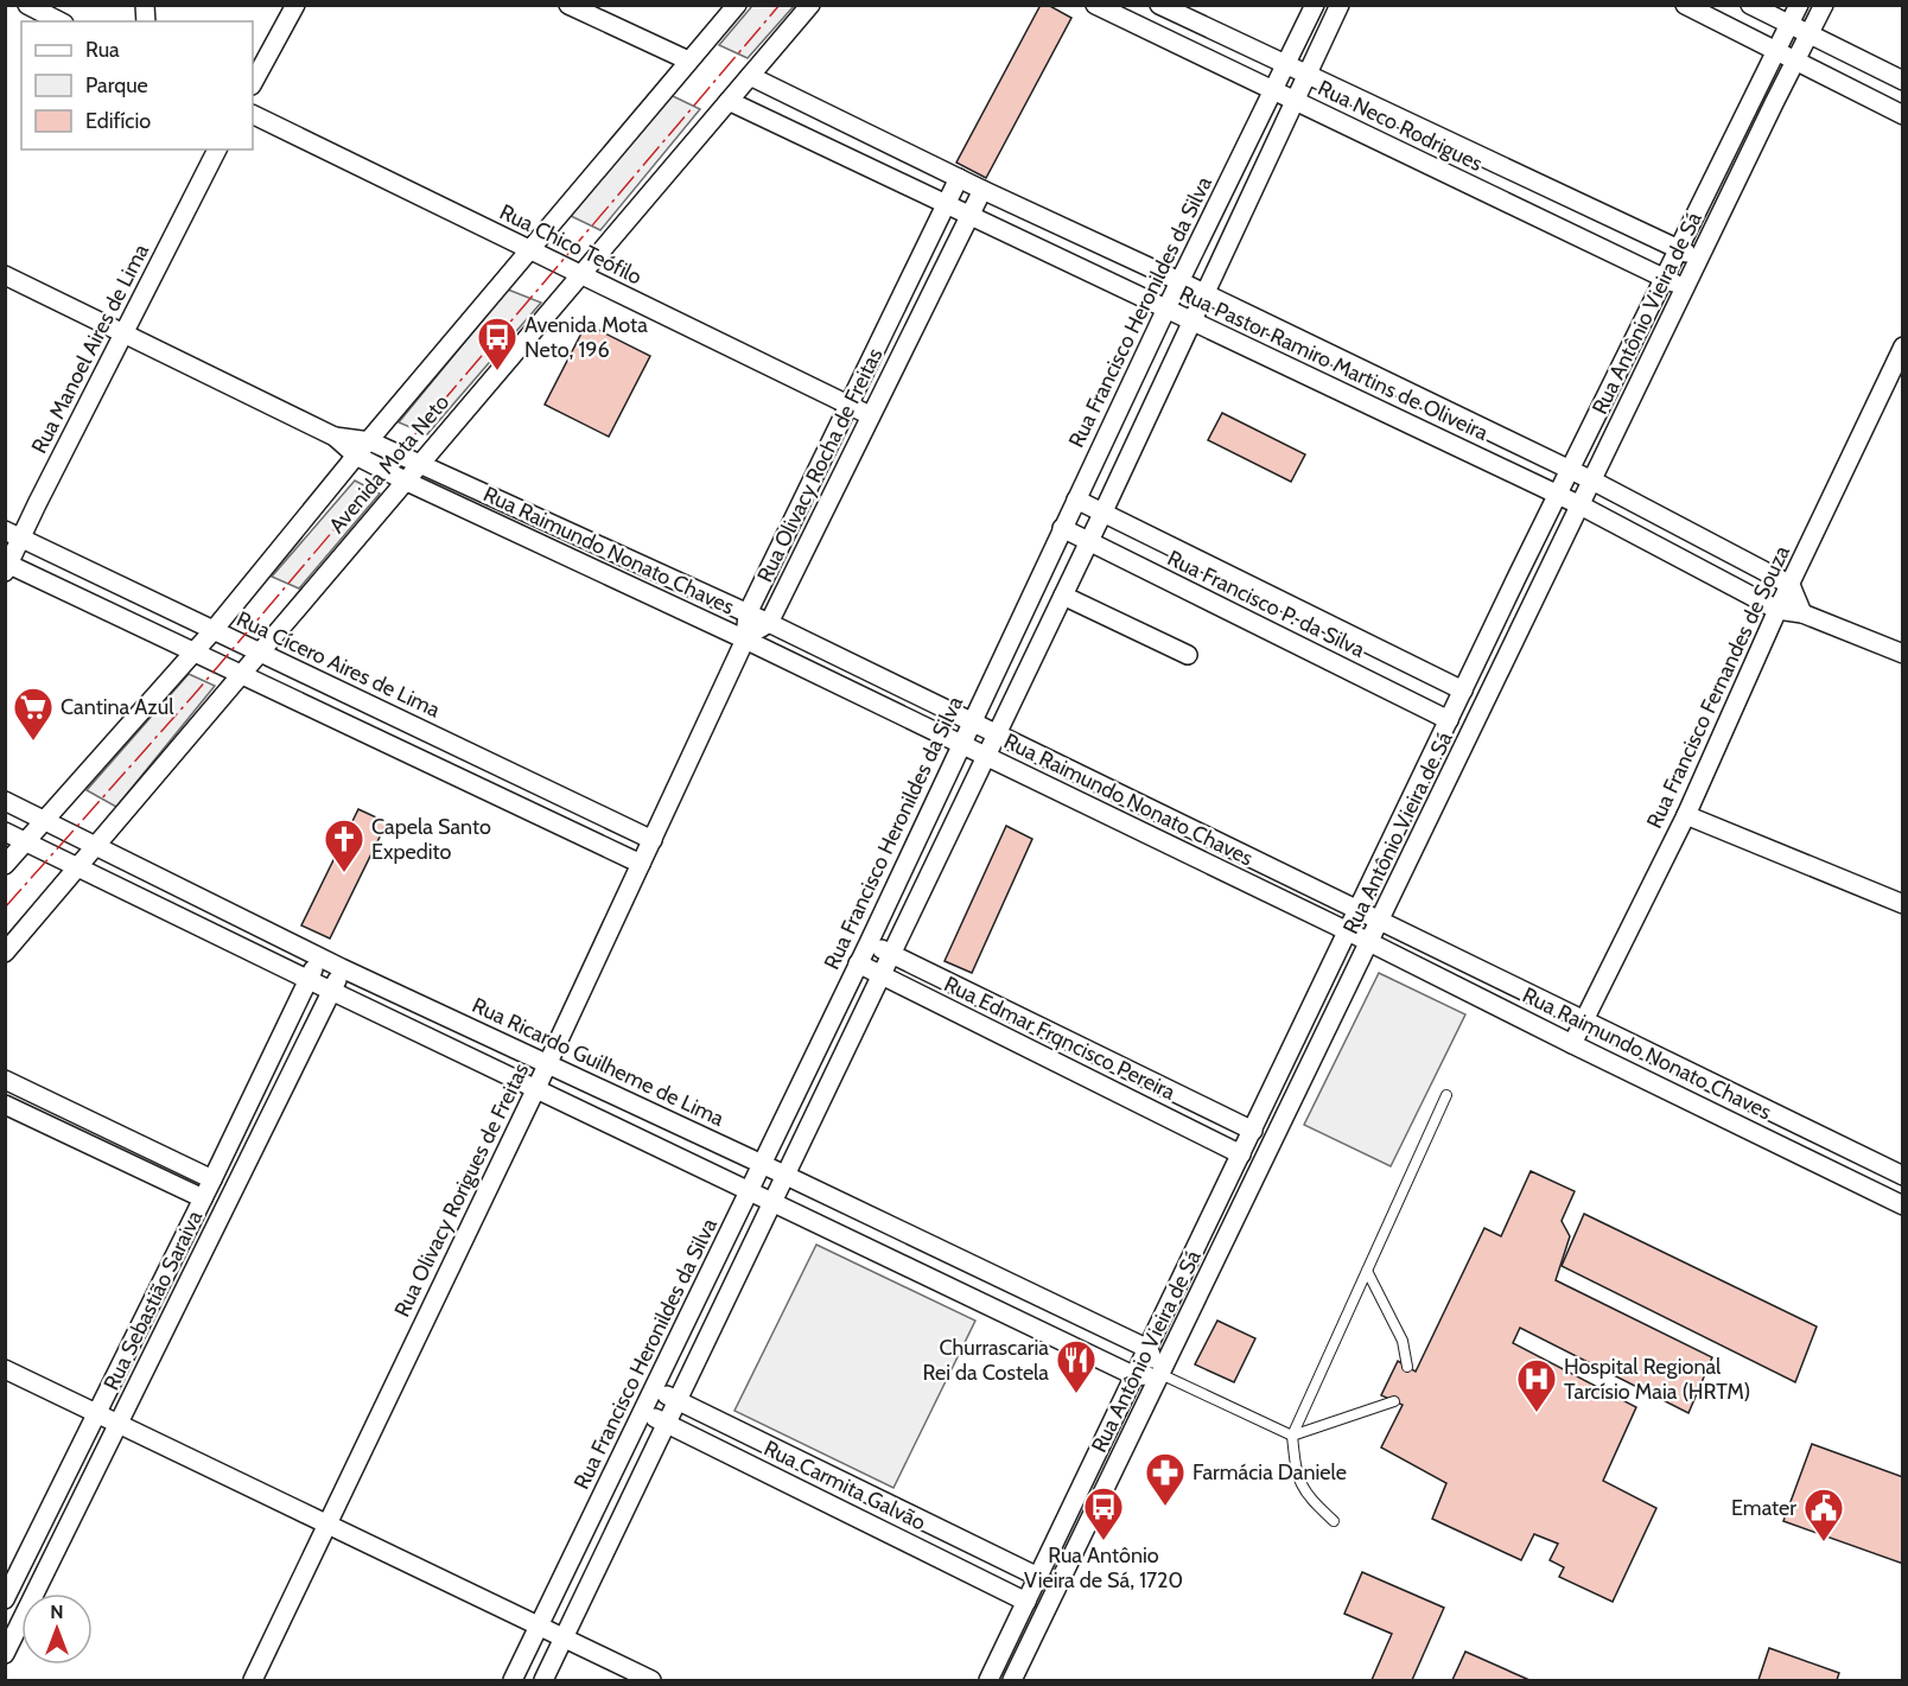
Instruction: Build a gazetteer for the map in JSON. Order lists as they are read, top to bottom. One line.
{"streets":{"street":["Rua Neco Rodrigues","Rua Chico Teófilo","Rua Francisco Heronildes da Silva","Rua Antônio Vieira de Sá","Rua Manoel Aires de Lima","Rua Pastor Ramiro Martins de Oliveira","Avenida Mota Neto","Rua Olivacy Rocha de Freitas","Rua Raimundo Nonato Chaves","Rua Francisco P. da Silva","Rua Cícero Aires de Lima","Rua Francisco Fernandes de Souza","Rua Edmar Frqncisco Pereira","Rua Ricardo Guilheme de Lima","Rua Olivacy Rorigues de Freitas","Rua Sebastião Saraiva","Rua Carmita Galvão"]},"crossings":[["Rua Neco Rodrigues","Rua Francisco Heronildes da Silva"],["Rua Neco Rodrigues","Rua Antônio Vieira de Sá"],["Rua Chico Teófilo","Avenida Mota Neto"],["Rua Chico Teófilo","Rua Olivacy Rocha de Freitas"],["Rua Francisco Heronildes da Silva","Rua Pastor Ramiro Martins de Oliveira"],["Rua Francisco Heronildes da Silva","Rua Raimundo Nonato Chaves"],["Rua Francisco Heronildes da Silva","Rua Francisco P. da Silva"],["Rua Francisco Heronildes da Silva","Rua Edmar Frqncisco Pereira"],["Rua Francisco Heronildes da Silva","Rua Ricardo Guilheme de Lima"],["Rua Francisco Heronildes da Silva","Rua Carmita Galvão"],["Rua Antônio Vieira de Sá","Rua Pastor Ramiro Martins de Oliveira"],["Rua Antônio Vieira de Sá","Rua Raimundo Nonato Chaves"],["Rua Antônio Vieira de Sá","Rua Francisco P. da Silva"],["Rua Antônio Vieira de Sá","Rua Edmar Frqncisco Pereira"],["Rua Antônio Vieira de Sá","Rua Ricardo Guilheme de Lima"],["Rua Antônio Vieira de Sá","Rua Carmita Galvão"],["Rua Manoel Aires de Lima","Rua Raimundo Nonato Chaves"],["Rua Manoel Aires de Lima","Rua Cícero Aires de Lima"],["Rua Pastor Ramiro Martins de Oliveira","Avenida Mota Neto"],["Rua Pastor Ramiro Martins de Oliveira","Rua Olivacy Rocha de Freitas"],["Rua Pastor Ramiro Martins de Oliveira","Rua Francisco Fernandes de Souza"],["Avenida Mota Neto","Rua Raimundo Nonato Chaves"],["Avenida Mota Neto","Rua Cícero Aires de Lima"],["Avenida Mota Neto","Rua Ricardo Guilheme de Lima"],["Rua Olivacy Rocha de Freitas","Rua Raimundo Nonato Chaves"],["Rua Olivacy Rocha de Freitas","Rua Olivacy Rorigues de Freitas"],["Rua Raimundo Nonato Chaves","Rua Francisco Fernandes de Souza"],["Rua Raimundo Nonato Chaves","Rua Olivacy Rorigues de Freitas"],["Rua Cícero Aires de Lima","Rua Olivacy Rorigues de Freitas"],["Rua Ricardo Guilheme de Lima","Rua Olivacy Rorigues de Freitas"],["Rua Ricardo Guilheme de Lima","Rua Sebastião Saraiva"]],"places":{"bus stop":["Avenida Mota Neto, 196","Rua Antônio Vieira de Sá, 1720"],"supermarket":["Cantina Azul"],"church":["Capela Santo Expedito"],"restaurant":["Churrascaria Rei da Costela"],"hospital":["Hospital Regional Tarcísio Maia (HRTM)"],"pharmacy":["Farmácia Daniele"],"public building":["Emater"]},"legend":["Rua","Parque","Edifício"],"north":"top"}
